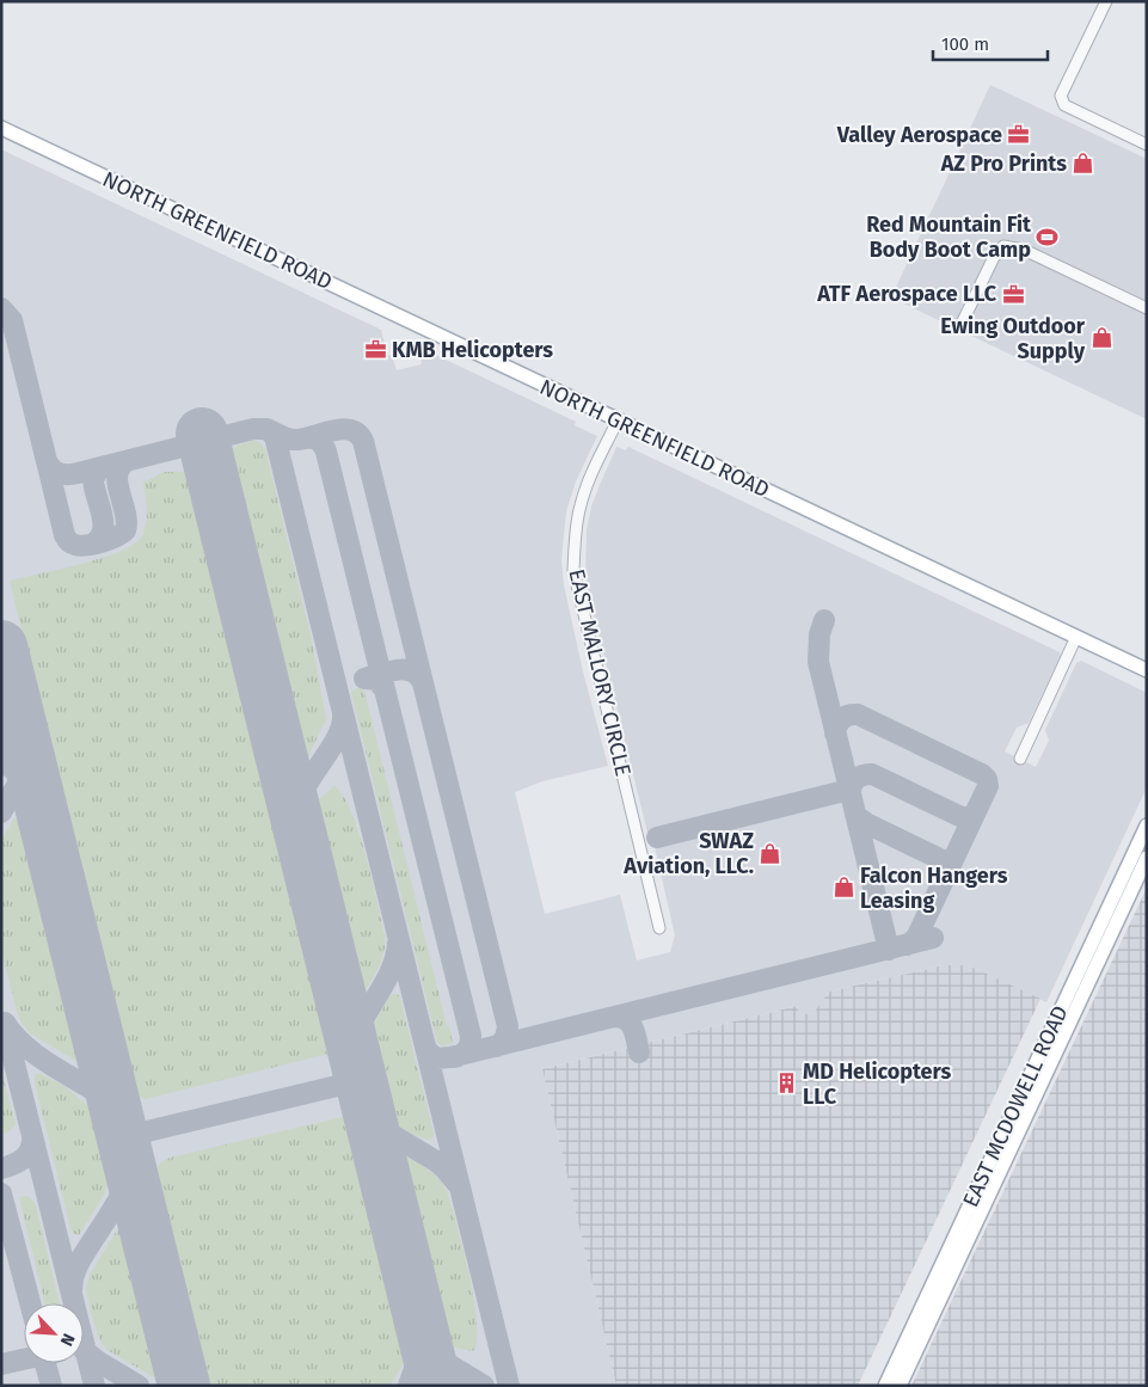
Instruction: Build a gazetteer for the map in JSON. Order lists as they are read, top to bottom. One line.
{"streets":{"main road":["NORTH GREENFIELD ROAD","EAST MCDOWELL ROAD"],"street":["EAST MALLORY CIRCLE"]},"crossings":[["NORTH GREENFIELD ROAD","EAST MALLORY CIRCLE"]],"places":{"office":["Valley Aerospace","ATF Aerospace LLC","KMB Helicopters"],"shop":["AZ Pro Prints","Ewing Outdoor Supply","SWAZ Aviation, LLC.","Falcon Hangers Leasing"],"sports":["Red Mountain Fit Body Boot Camp"],"building":["MD Helicopters LLC"]},"scale_bar":"100 m","north":"bottom right"}
